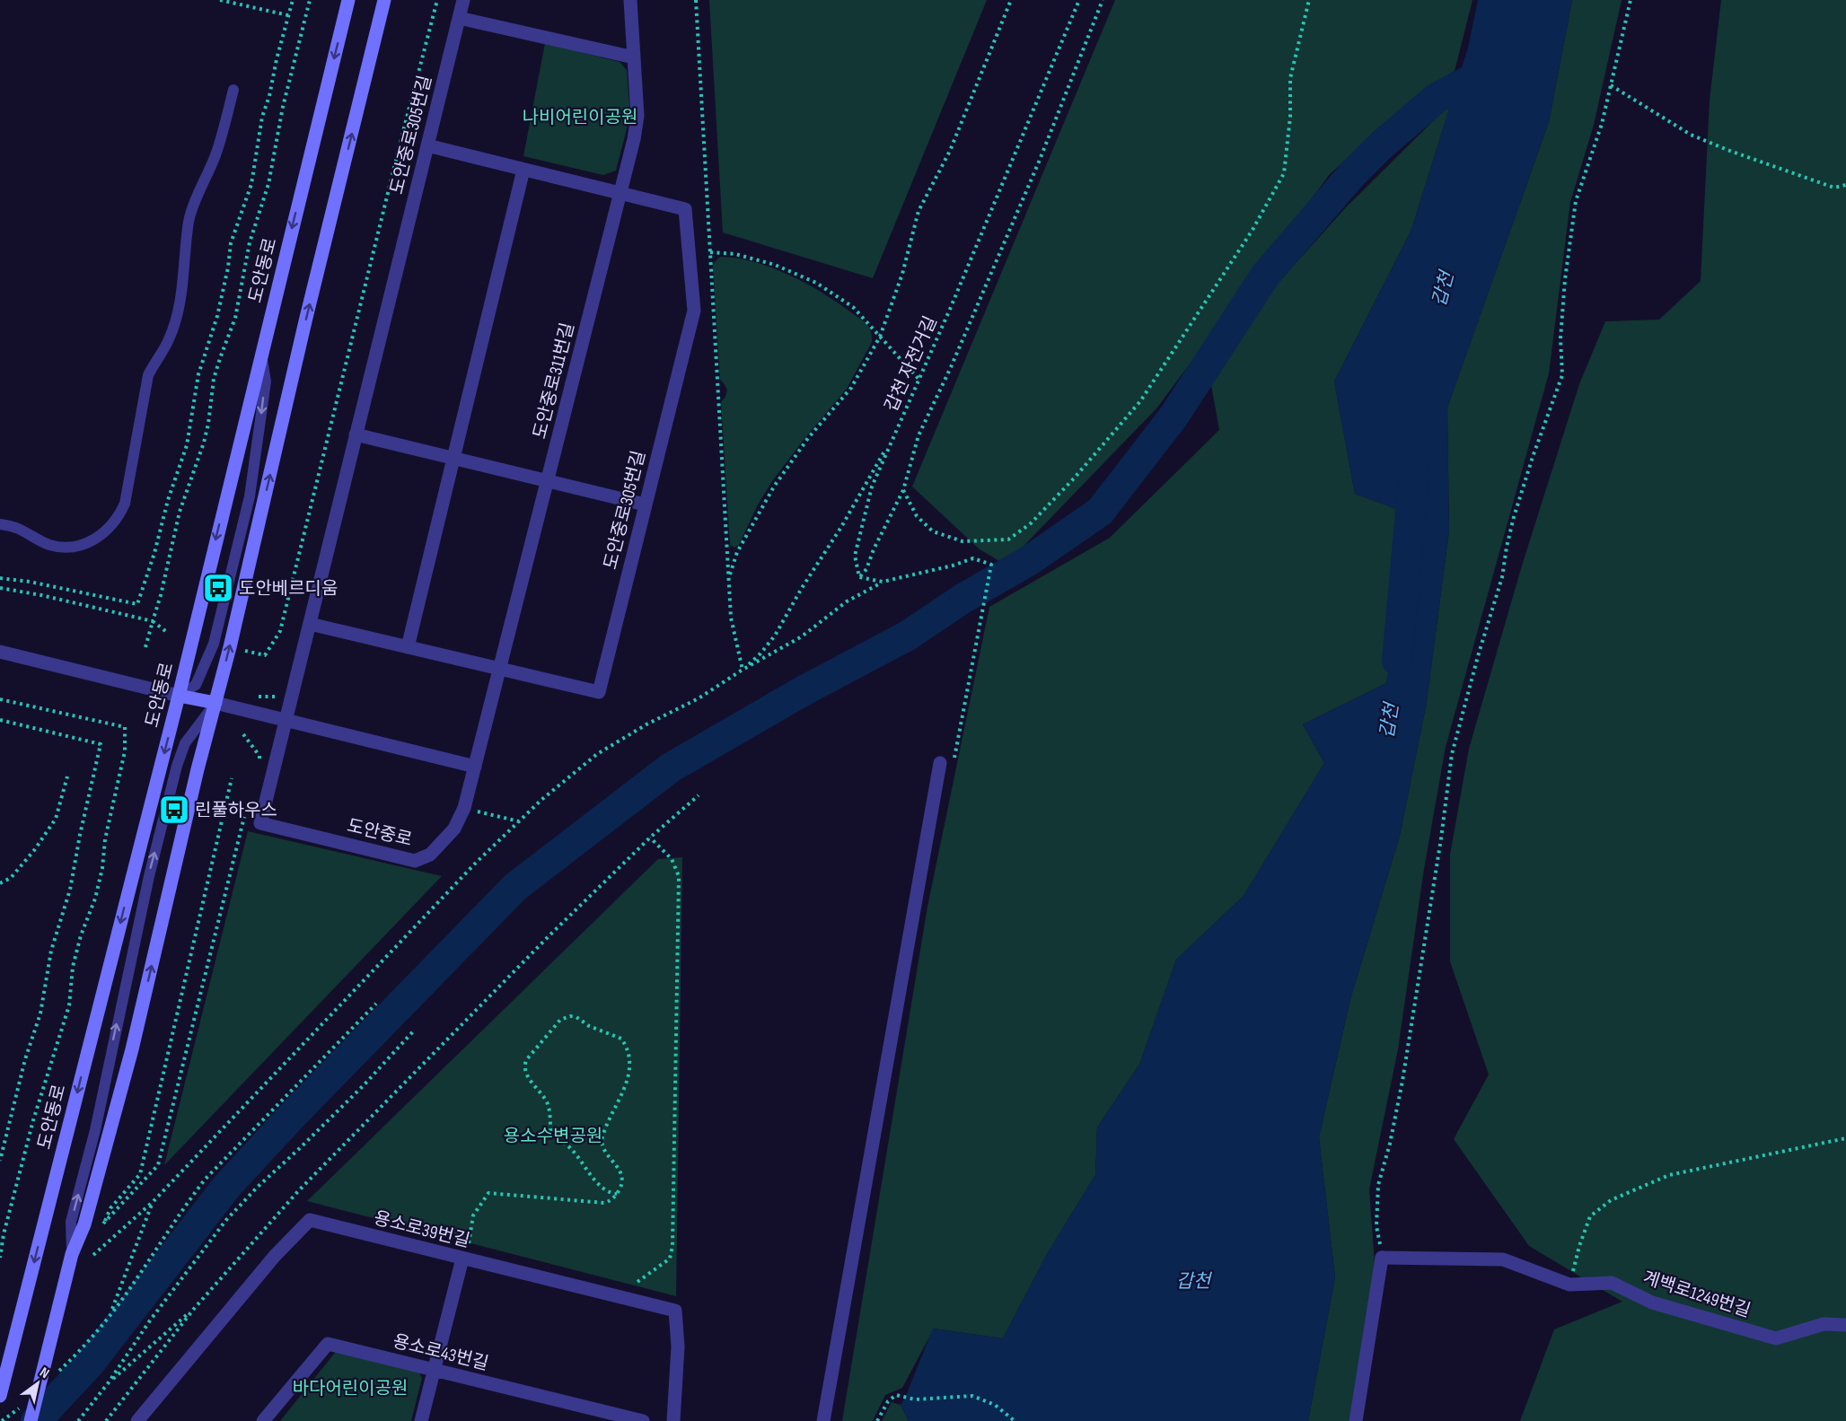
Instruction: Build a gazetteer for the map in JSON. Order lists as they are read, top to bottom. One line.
{"streets":{"main road":["도안동로"],"street":["도안중로305번길","도안중로311번길","도안중로","용소로39번길","계백로1249번길","용소로43번길"],"path":["갑천 자전거길"]},"crossings":[["도안중로305번길","도안중로311번길"],["도안중로305번길","도안중로"],["도안중로311번길","도안중로"]],"water":["갑천"],"parks":["나비어린이공원","용소수변공원","바다어린이공원"],"places":{"bus stop":["도안베르디움","린풀하우스"]},"north":"top right"}
